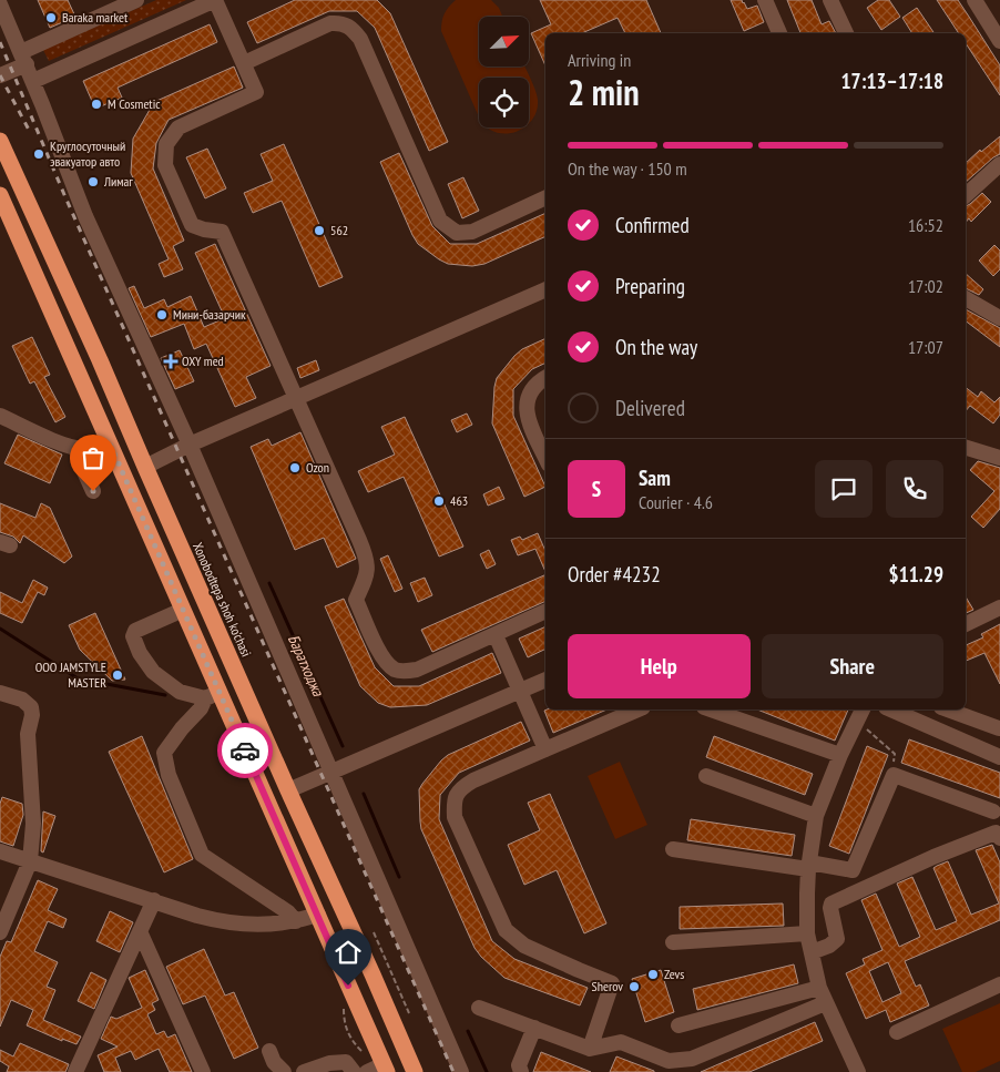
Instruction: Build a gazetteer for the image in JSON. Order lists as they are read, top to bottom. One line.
{"streets":{"highway":["Xonobodtepa shoh ko'chasi"]},"water":["Баратходжа"],"places":{"other":["Baraka market","M Cosmetic","Круглосуточный эвакуатор авто","Лимаг","562","Мини-базарчик","Ozon","463","OOO JAMSTYLE MASTER","Zevs","Sherov"],"health":["OXY med"]},"north":"top right","page":{"heading":["2 min","Arriving in","17:13–17:18"],"panel":["Sam","Courier · 4.6","Order #4232","$11.29"],"bar":"On the way · 150 m","list":[["Confirmed","16:52"],["Preparing","17:02"],["On the way","17:07"],"Delivered"],"round":"S","buttons":["Help","Share"]}}
